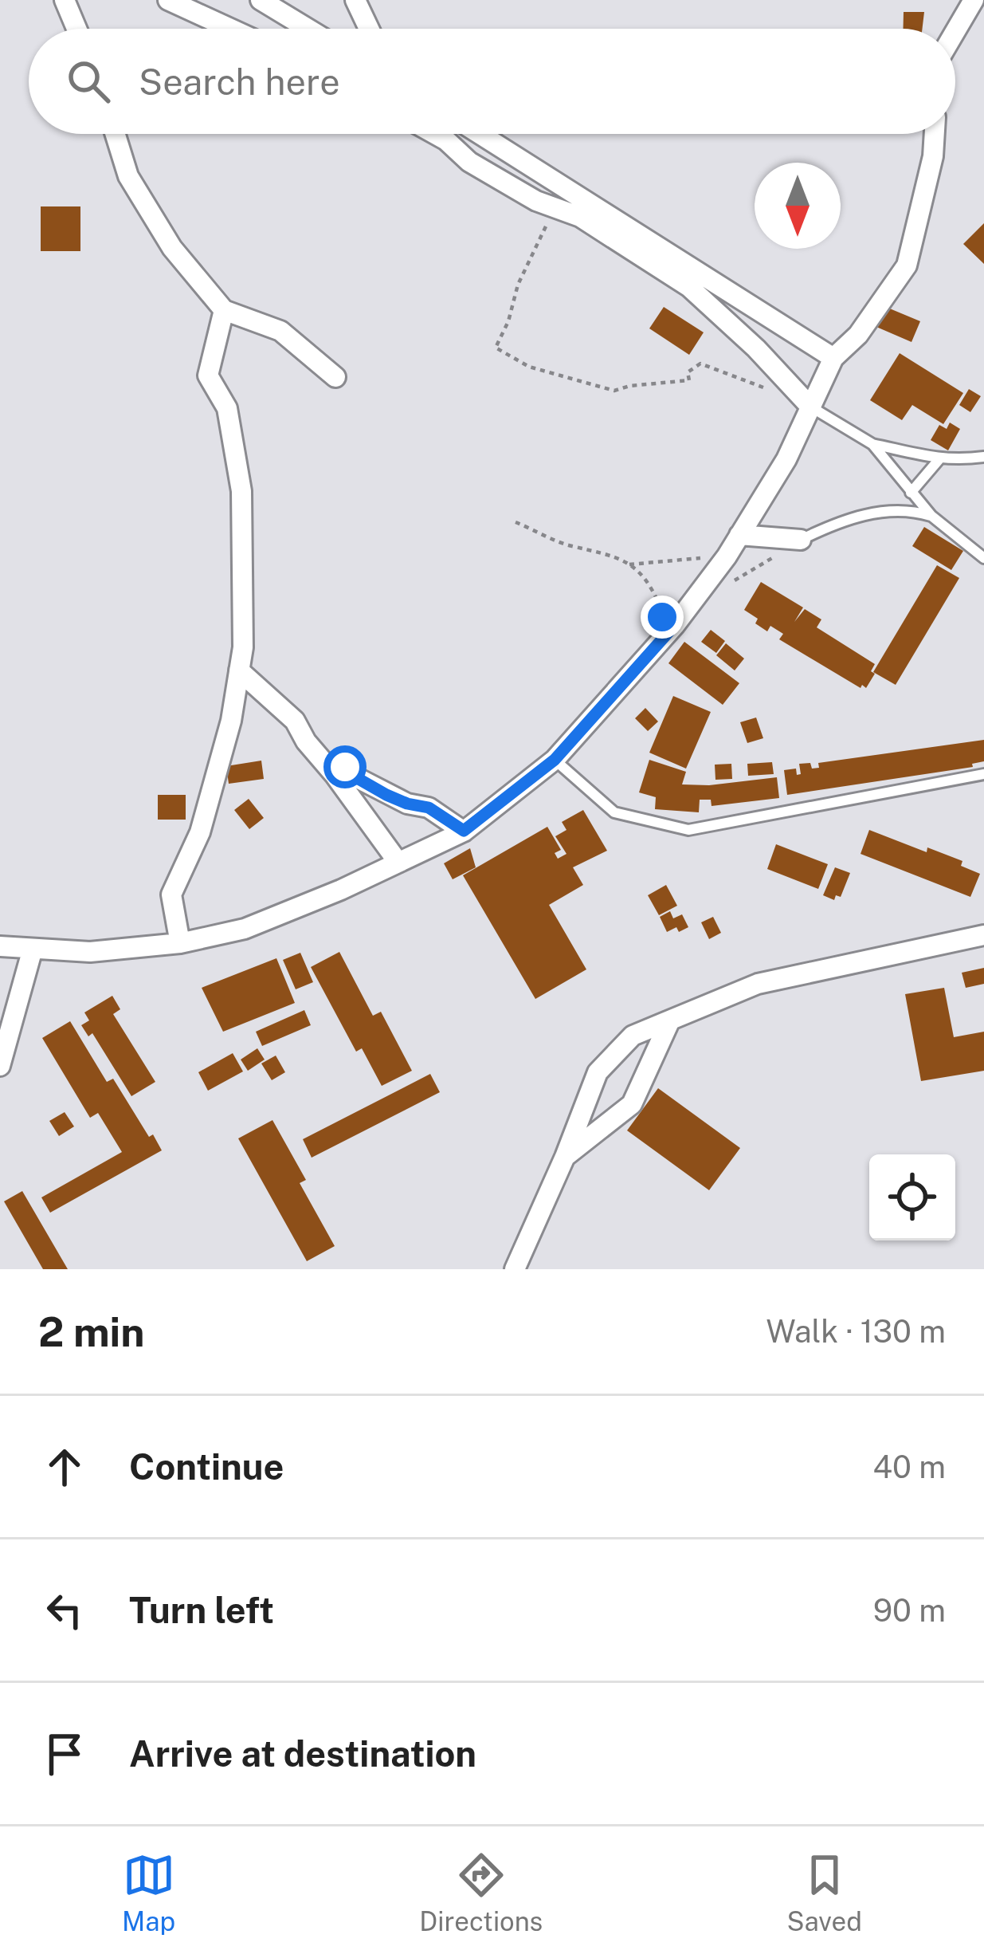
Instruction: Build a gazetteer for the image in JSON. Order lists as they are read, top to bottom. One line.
{"north":"bottom","page":{"search":"Search here","heading":["2 min","Walk · 130 m"],"list":[["Continue","40 m"],["Turn left","90 m"],"Arrive at destination"],"nav":["Map","Directions","Saved"]}}
